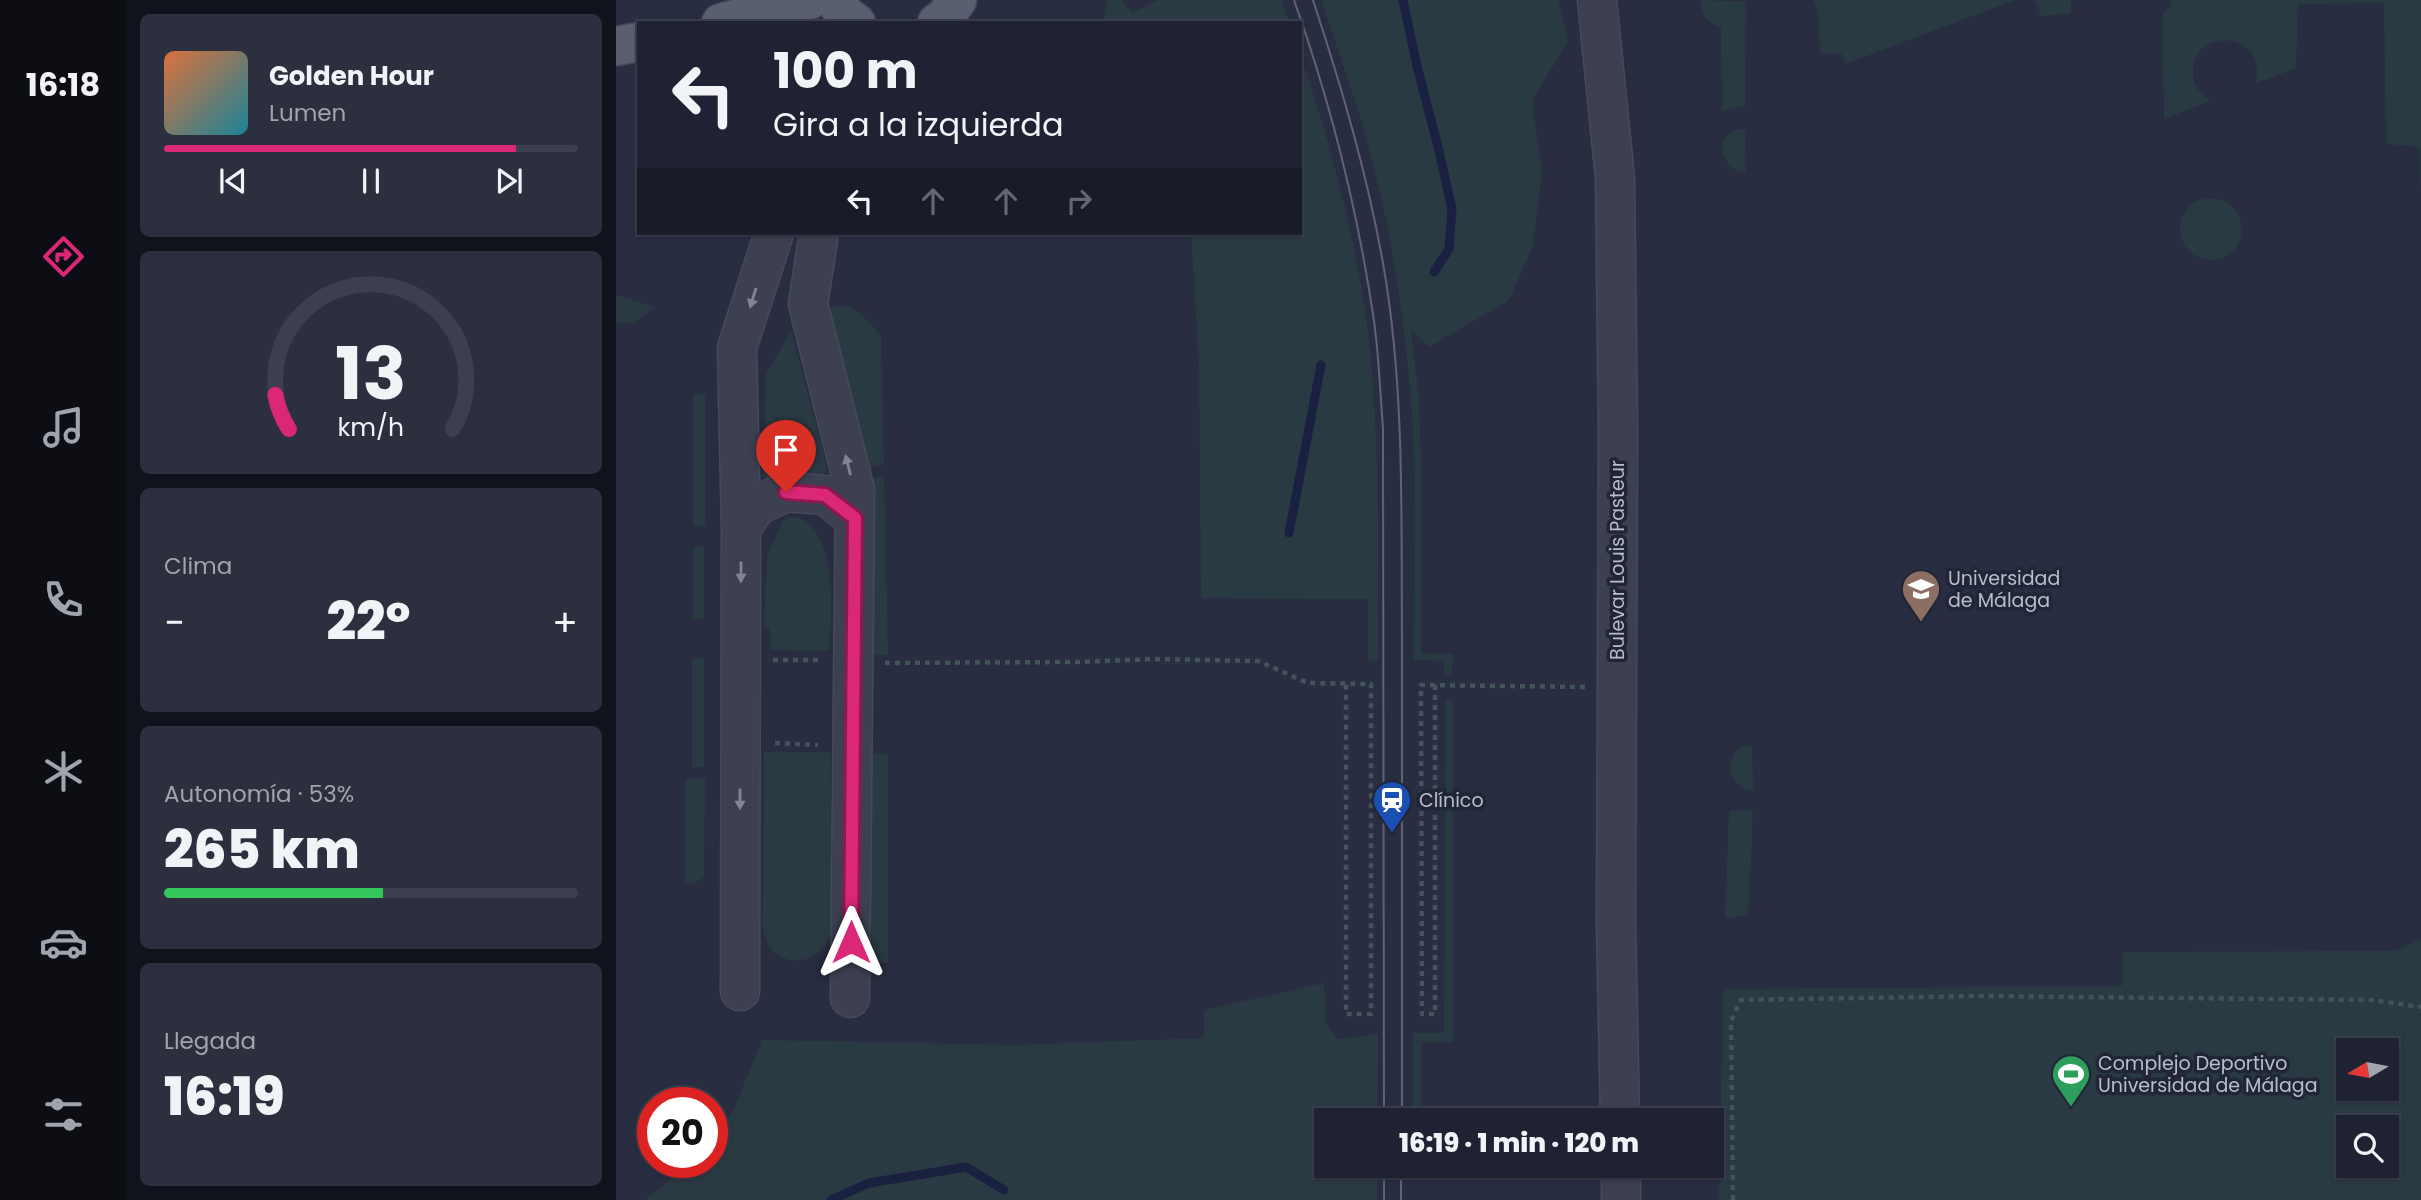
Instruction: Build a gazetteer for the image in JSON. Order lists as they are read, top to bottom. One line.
{"streets":{"street":["Bulevar Louis Pasteur"]},"places":{"school or university":["Universidad de Málaga"],"station":["Clínico"],"sports":["Complejo Deportivo Universidad de Málaga"]},"north":"left","page":{"tabs":"16:18","turn":["100 m","Gira a la izquierda"],"song":["Golden Hour","Lumen"],"tile":["Clima",["Autonomía · 53%","265 km"],["Llegada","16:19"]],"heat":["−","22°","+"],"limit":"20","trip":"16:19 · 1 min · 120 m","gauge":["13","km/h"]}}
